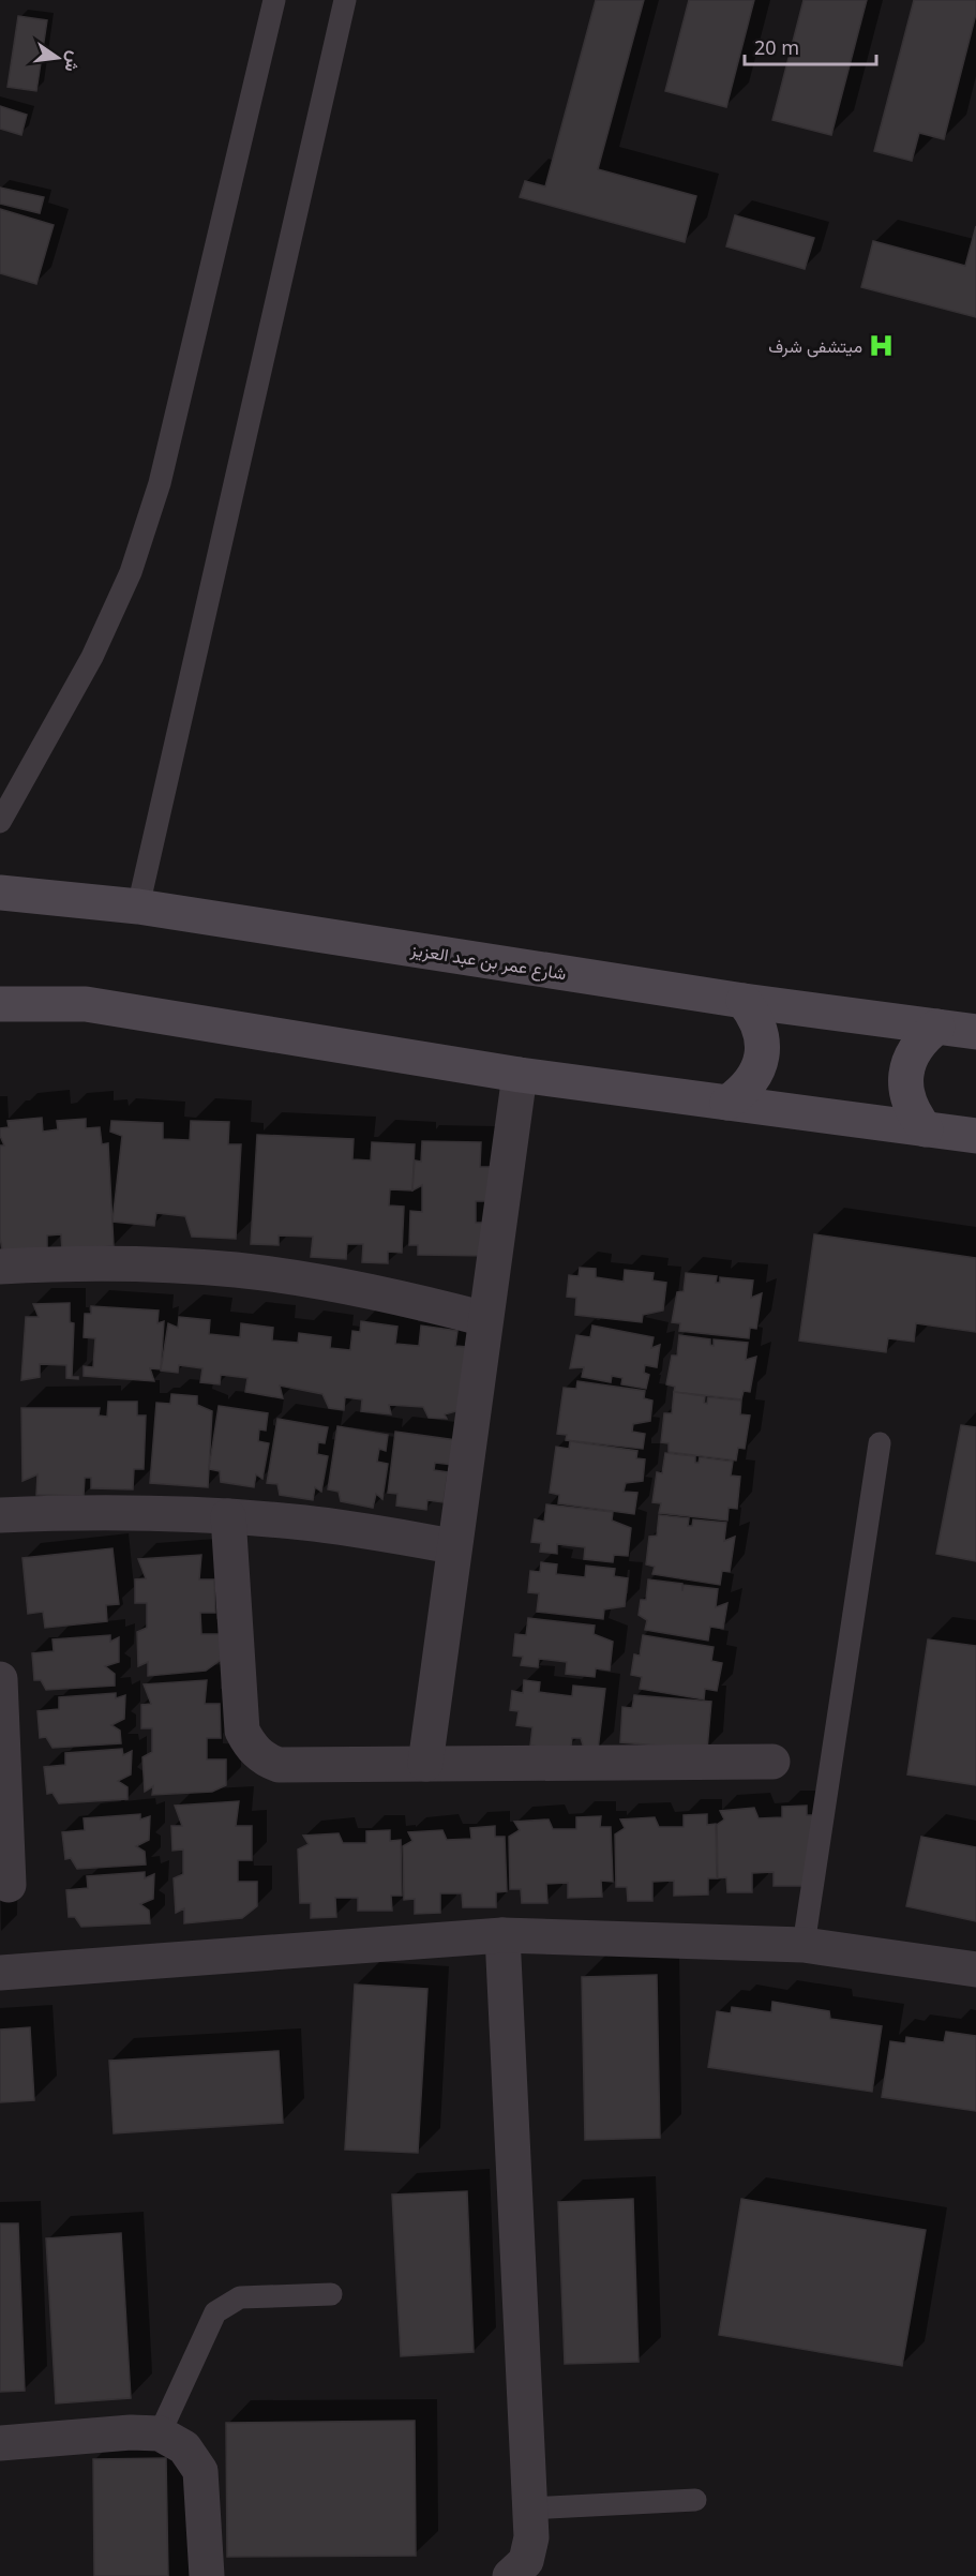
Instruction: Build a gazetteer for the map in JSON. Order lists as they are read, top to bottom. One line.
{"streets":{"street":["شارع عمر بن عبد العزيز"]},"places":{"hospital":["ميتشفى شرف"]},"scale_bar":"20 m","north":"right"}
